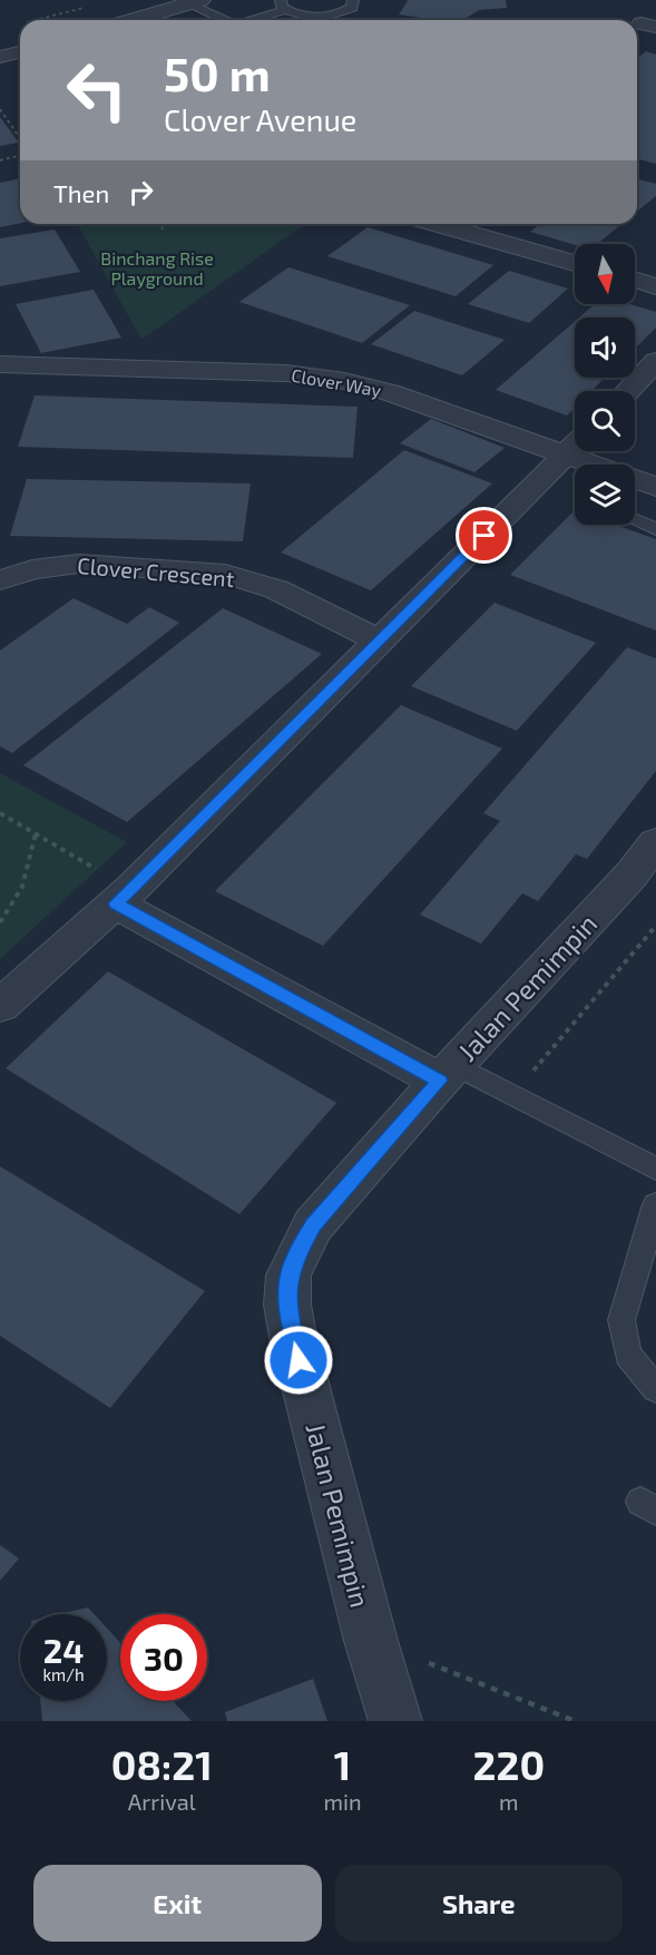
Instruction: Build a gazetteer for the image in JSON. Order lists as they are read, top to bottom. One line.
{"streets":{"street":["Clover Way","Clover Crescent","Jalan Pemimpin"]},"parks":["Binchang Rise Playground"],"north":"bottom","page":{"turn":["50 m","Clover Avenue"],"then":"Then","speed":"24 km/h","limit":"30","eta":["08:21","Arrival","1","min","220","m"],"buttons":["Exit","Share"]}}
